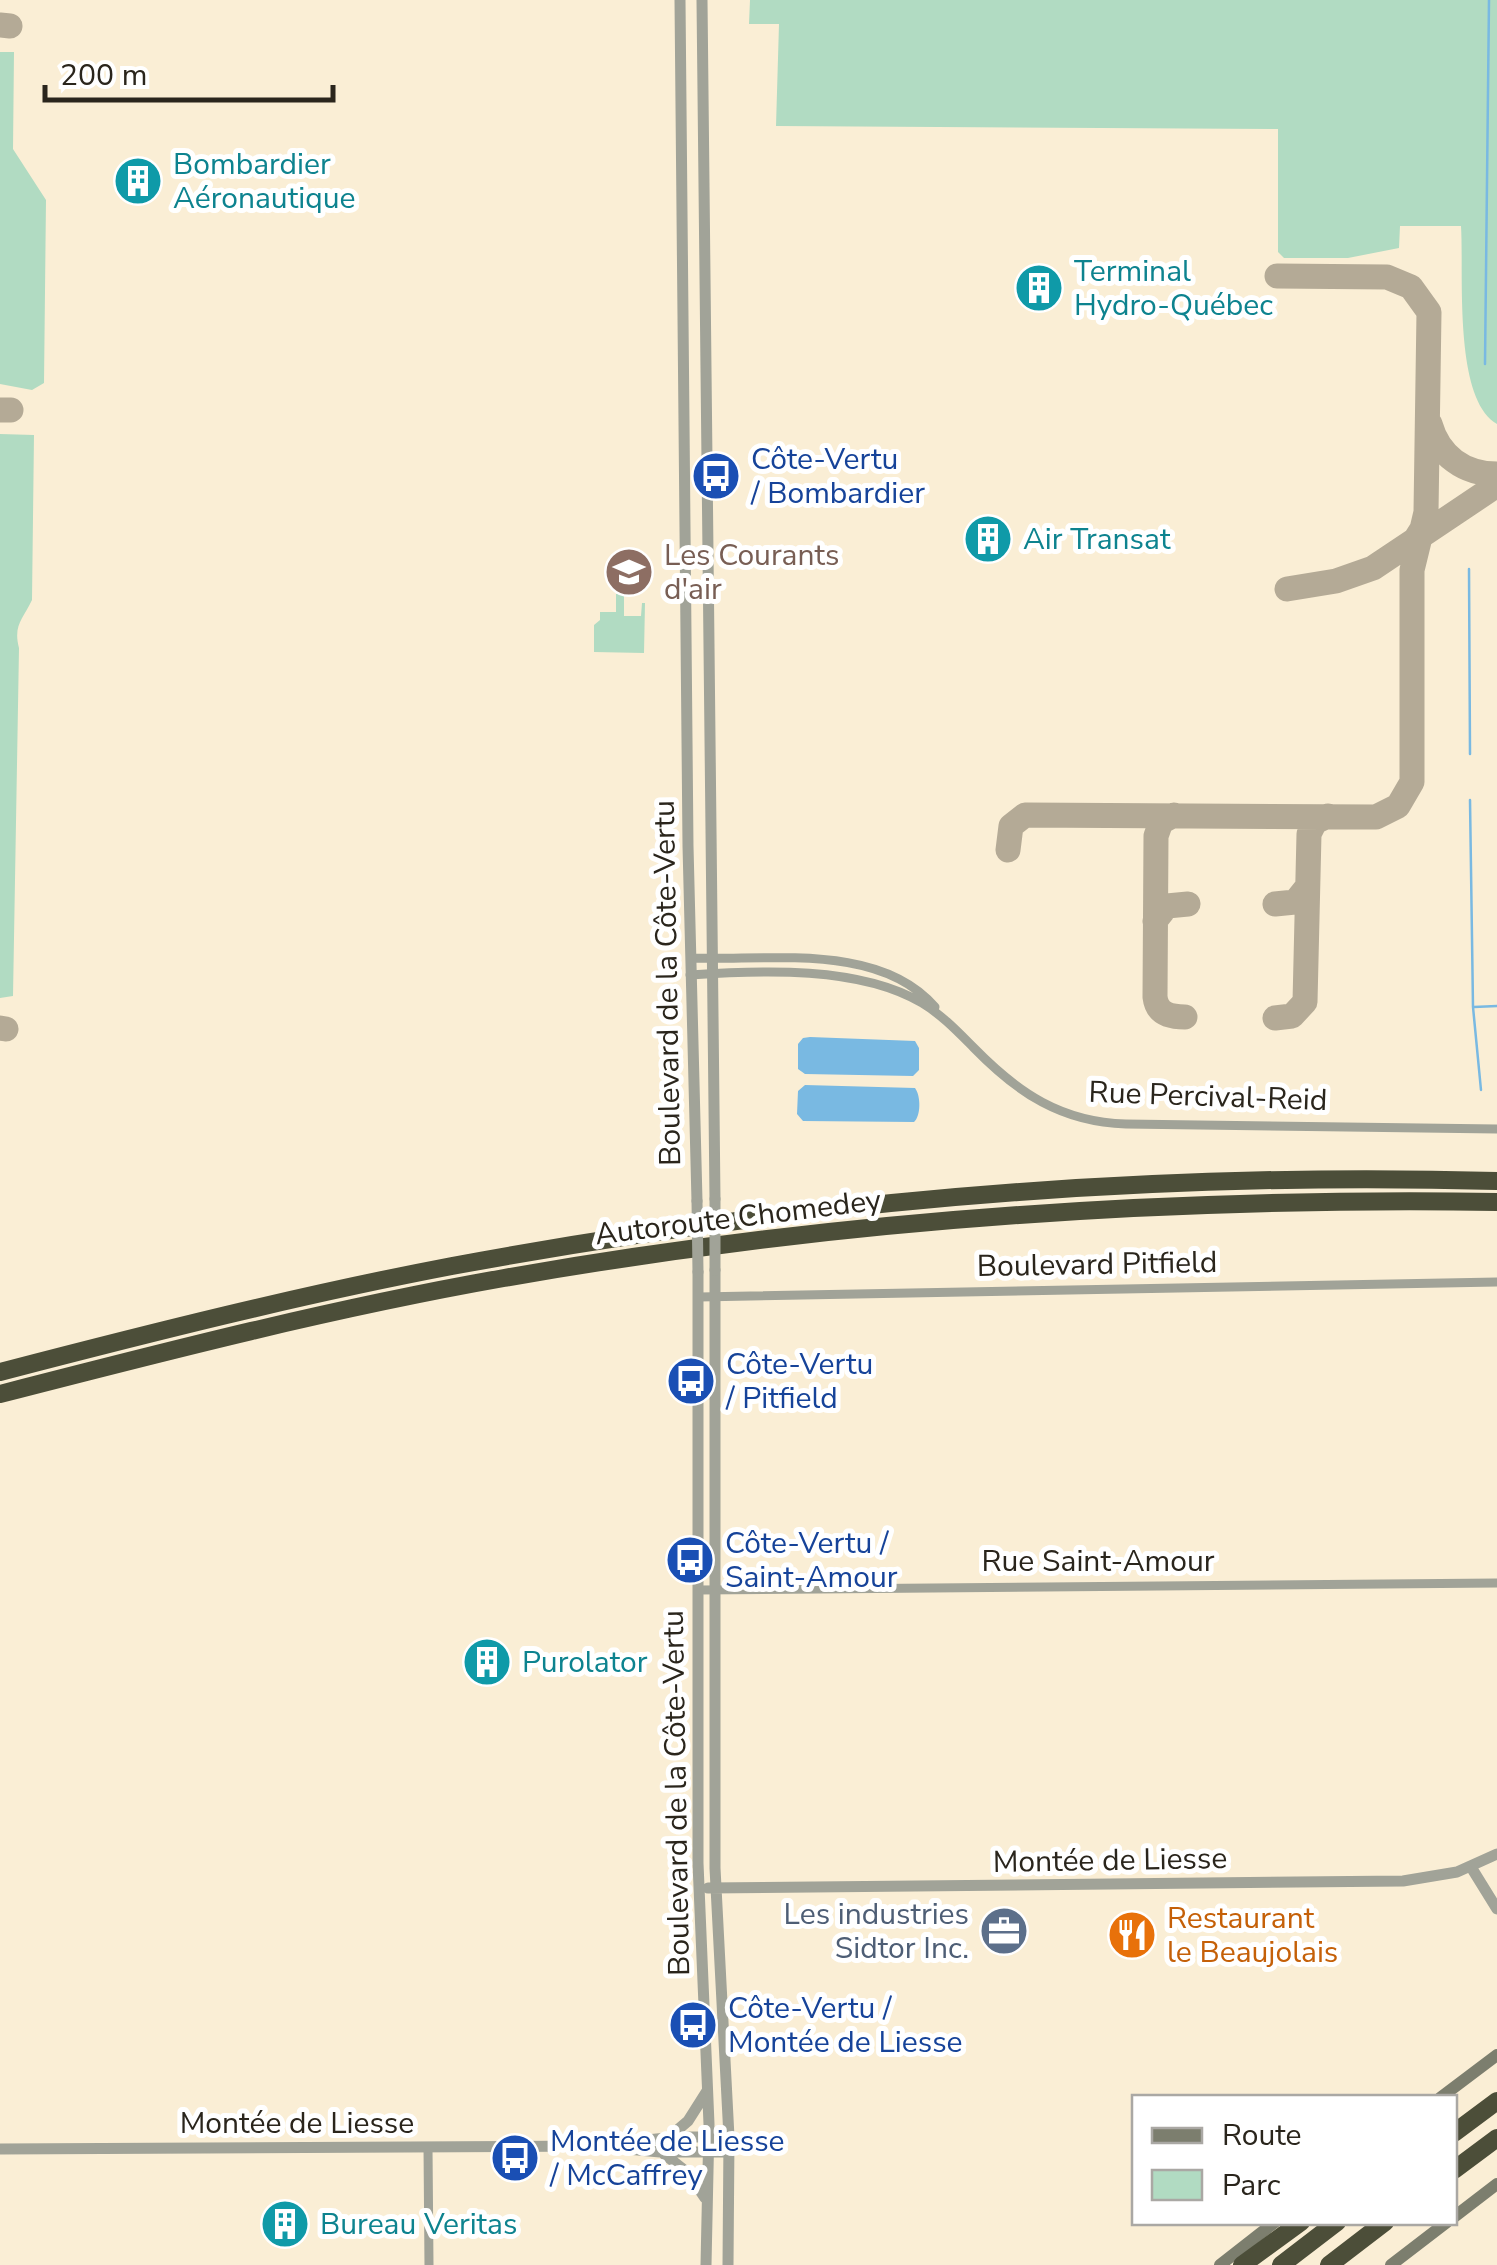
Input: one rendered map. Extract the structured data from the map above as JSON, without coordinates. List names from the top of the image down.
{
  "streets": {
    "highway": ["Autoroute Chomedey"],
    "street": [
      "Boulevard de la Côte-Vertu",
      "Rue Percival-Reid",
      "Boulevard Pitfield",
      "Rue Saint-Amour",
      "Montée de Liesse"
    ]
  },
  "crossings": [
    ["Boulevard de la Côte-Vertu", "Rue Percival-Reid"],
    ["Boulevard de la Côte-Vertu", "Boulevard Pitfield"],
    ["Boulevard de la Côte-Vertu", "Rue Saint-Amour"],
    ["Boulevard de la Côte-Vertu", "Montée de Liesse"]
  ],
  "places": {
    "building": [
      "Bombardier Aéronautique",
      "Terminal Hydro-Québec",
      "Air Transat",
      "Purolator",
      "Bureau Veritas"
    ],
    "bus stop": [
      "Côte-Vertu / Bombardier",
      "Côte-Vertu / Pitfield",
      "Côte-Vertu / Saint-Amour",
      "Côte-Vertu / Montée de Liesse",
      "Montée de Liesse / McCaffrey"
    ],
    "school or university": ["Les Courants d'air"],
    "office": ["Les industries Sidtor Inc."],
    "restaurant": ["Restaurant le Beaujolais"]
  },
  "legend": ["Route", "Parc"],
  "scale_bar": "200 m"
}
